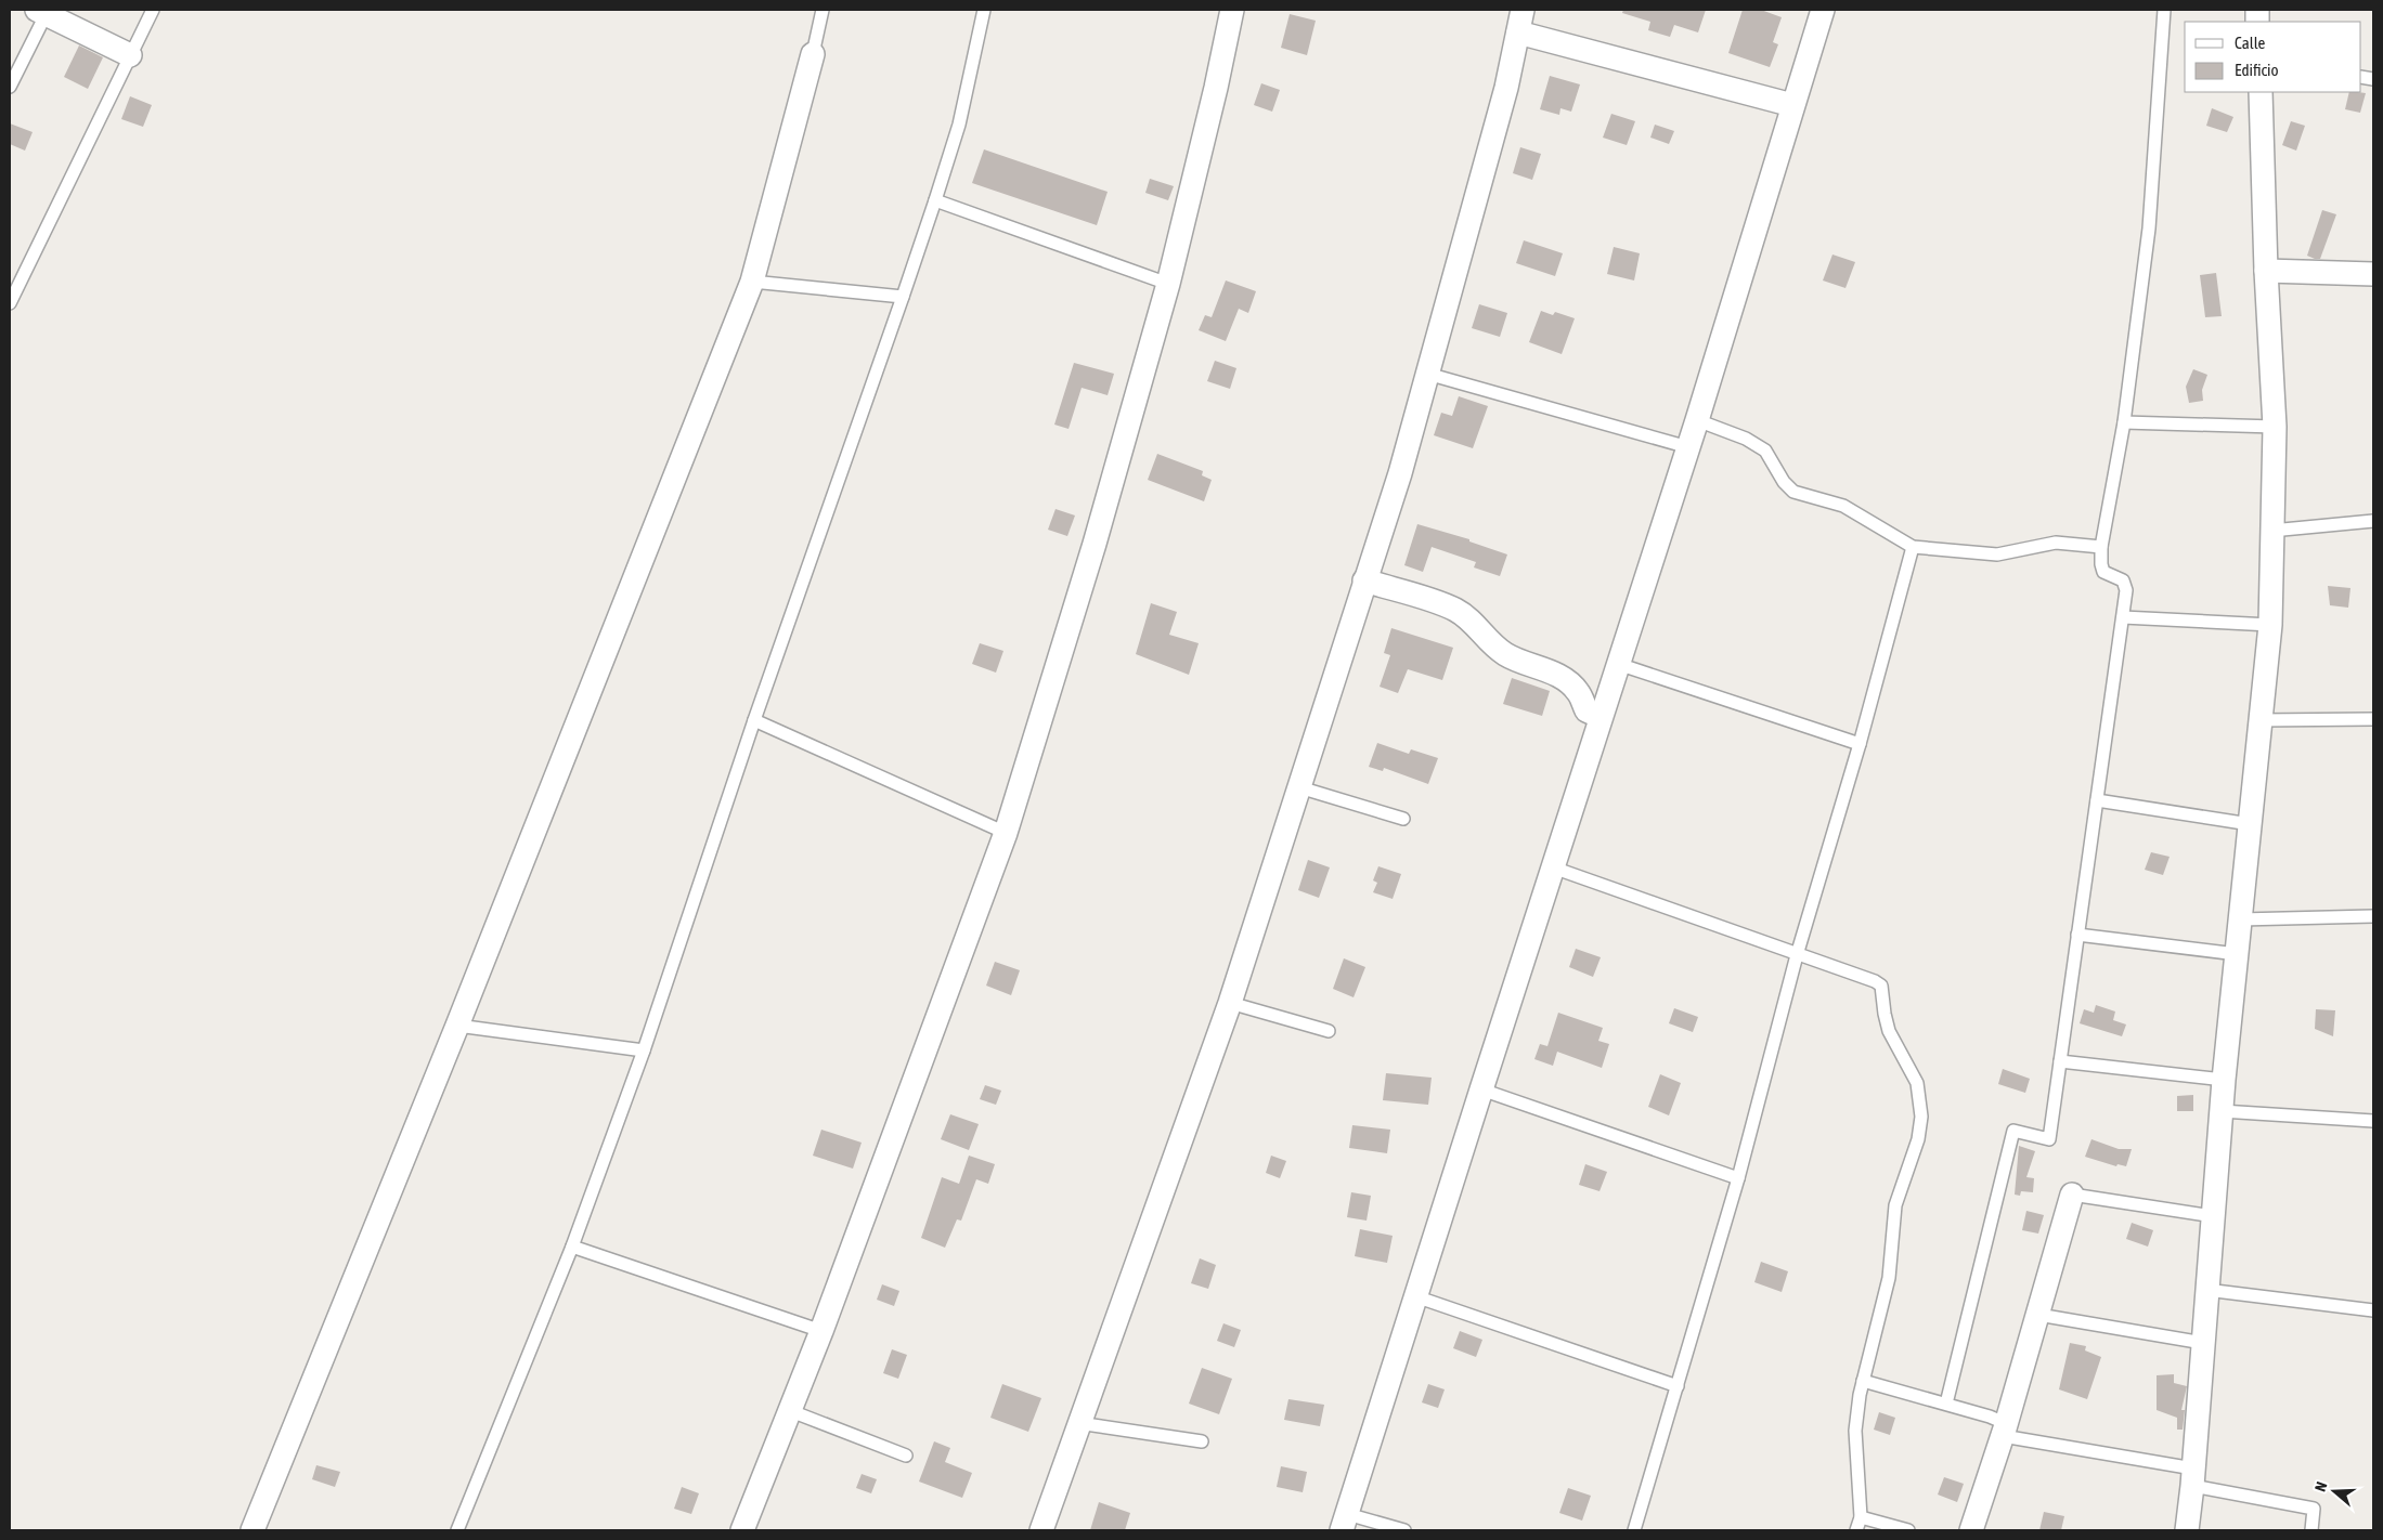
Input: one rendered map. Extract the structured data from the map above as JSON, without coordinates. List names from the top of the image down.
{
  "legend": ["Calle", "Edificio"],
  "north": "left"
}
